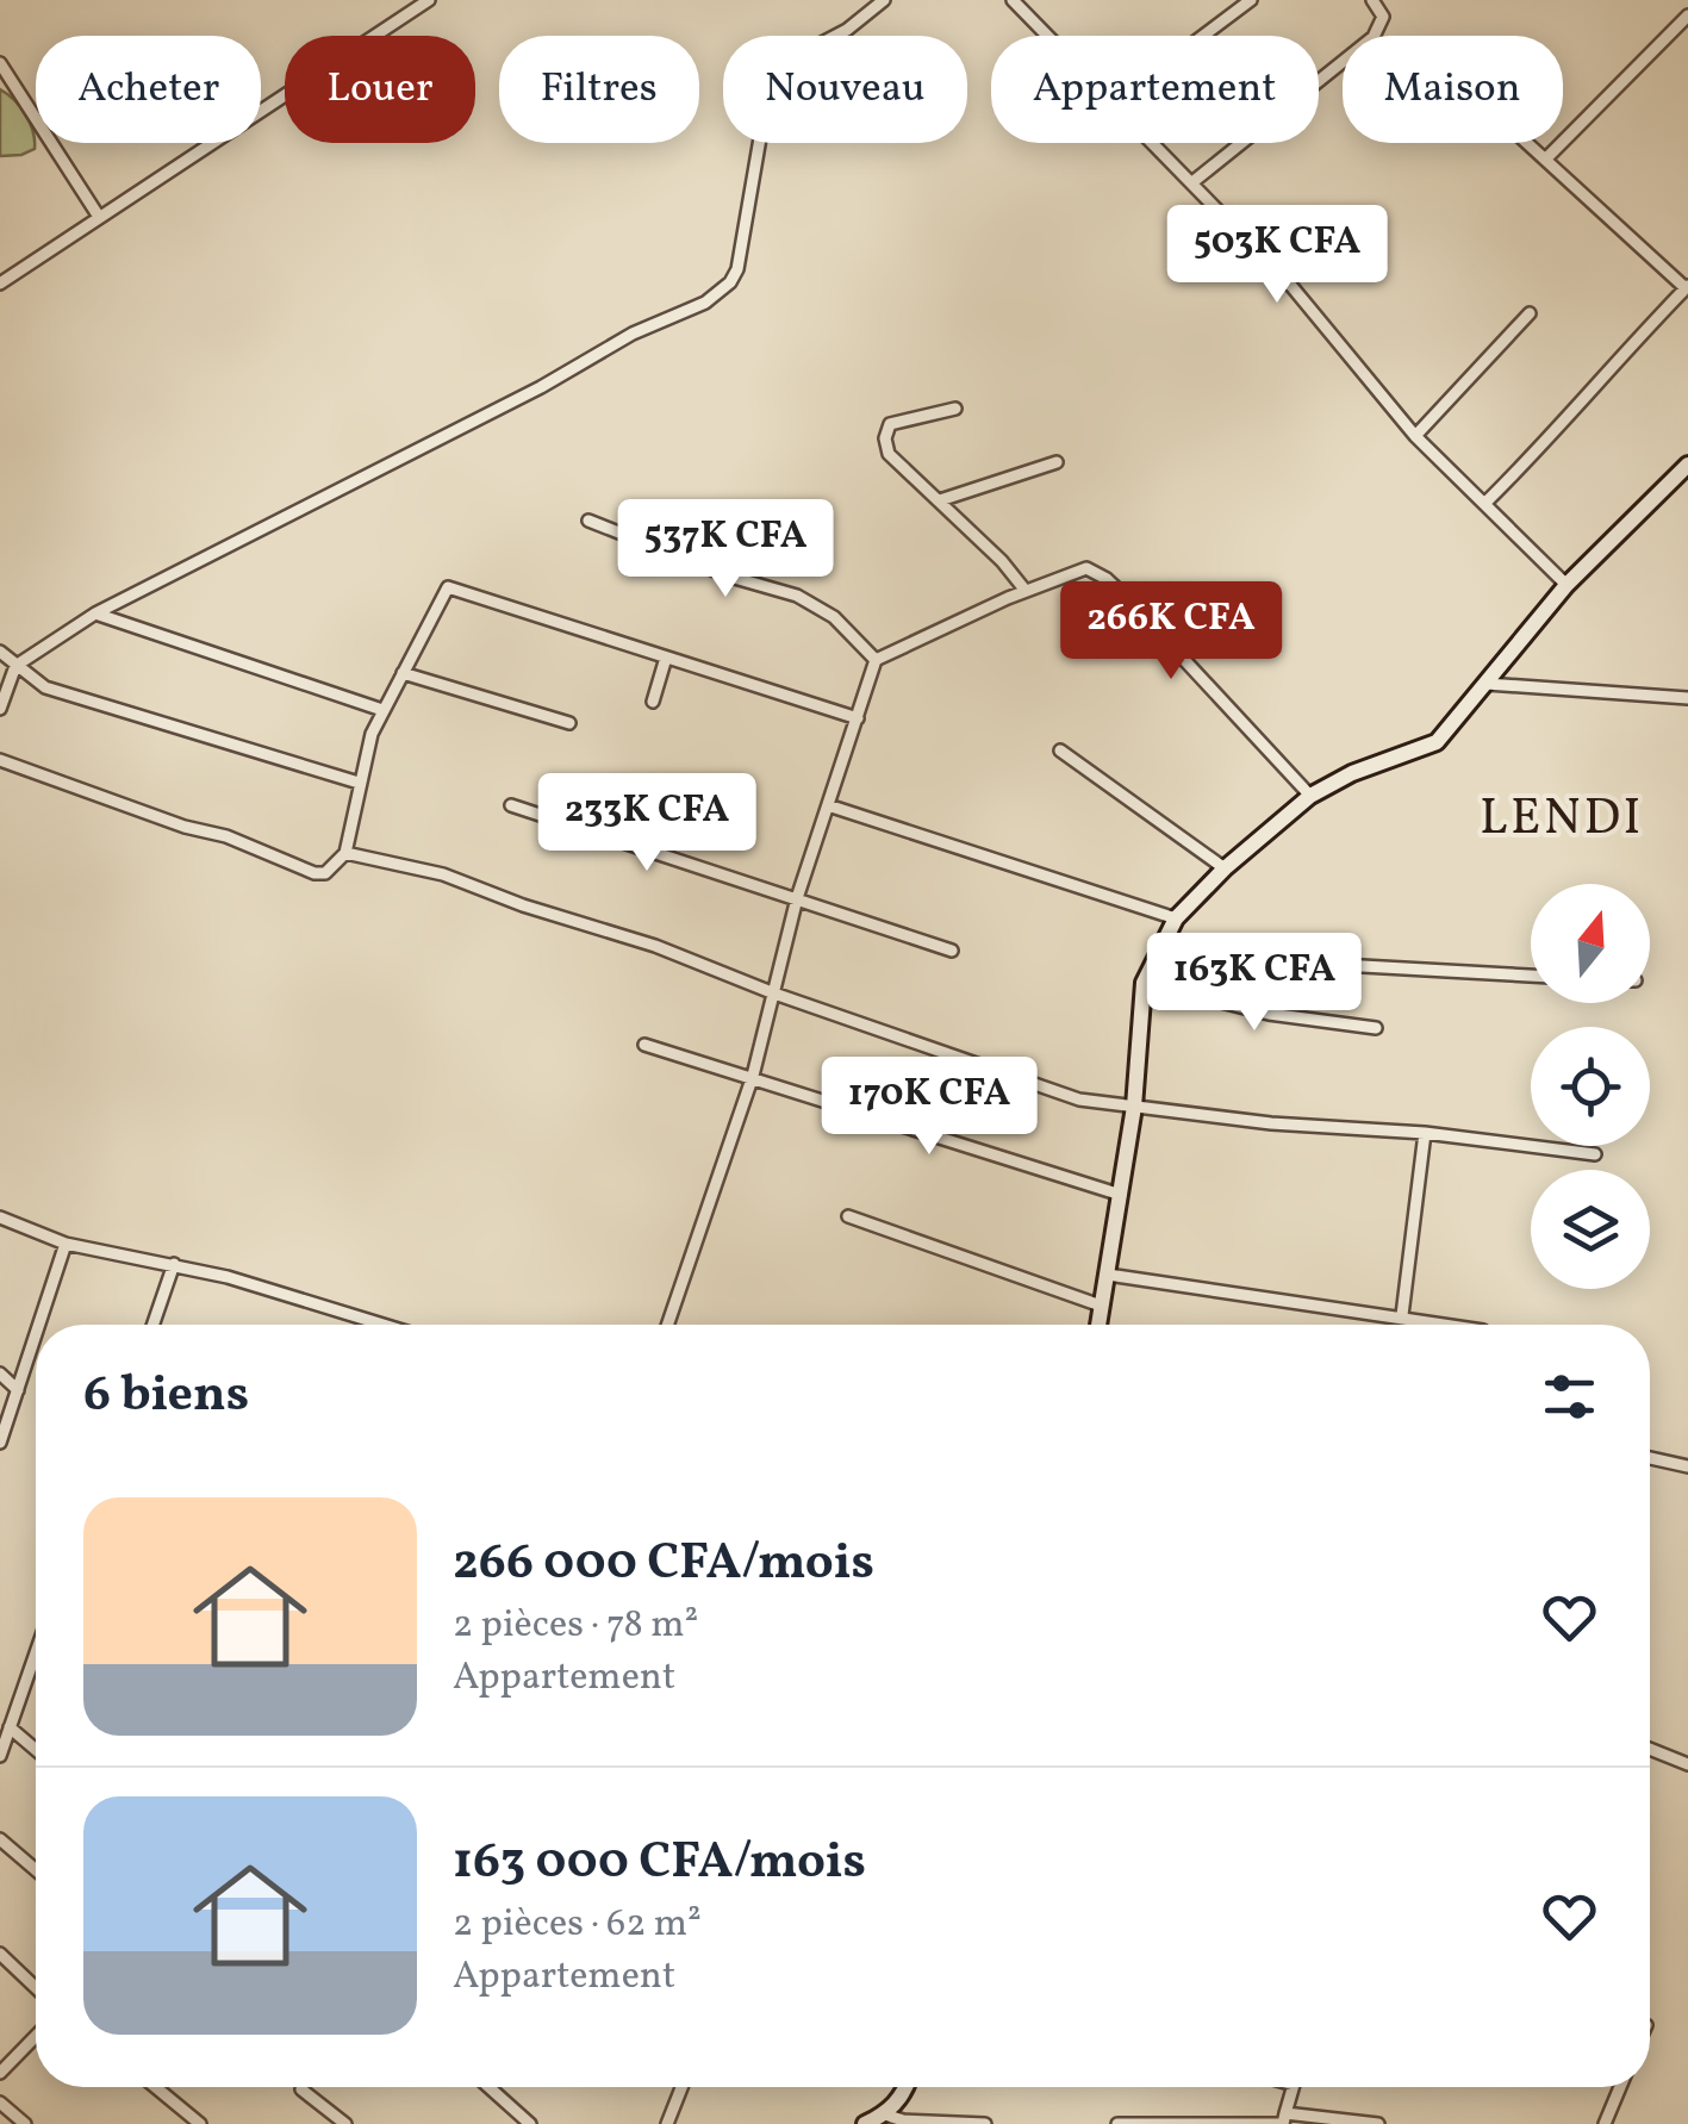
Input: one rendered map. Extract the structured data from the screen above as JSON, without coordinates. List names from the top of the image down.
{
  "districts": ["LENDI"],
  "north": "top",
  "page": {
    "chip": [
      "Acheter",
      "Louer",
      "Filtres",
      "Nouveau",
      "Appartement",
      "Maison"
    ],
    "price": [
      "503K CFA",
      "537K CFA",
      "266K CFA",
      "233K CFA",
      "163K CFA",
      "170K CFA"
    ],
    "heading": "6 biens",
    "list": [
      {
        "name": "266 000 CFA/mois",
        "note": "2 pièces · 78 m² · Appartement"
      },
      {
        "name": "163 000 CFA/mois",
        "note": "2 pièces · 62 m² · Appartement"
      }
    ]
  }
}
